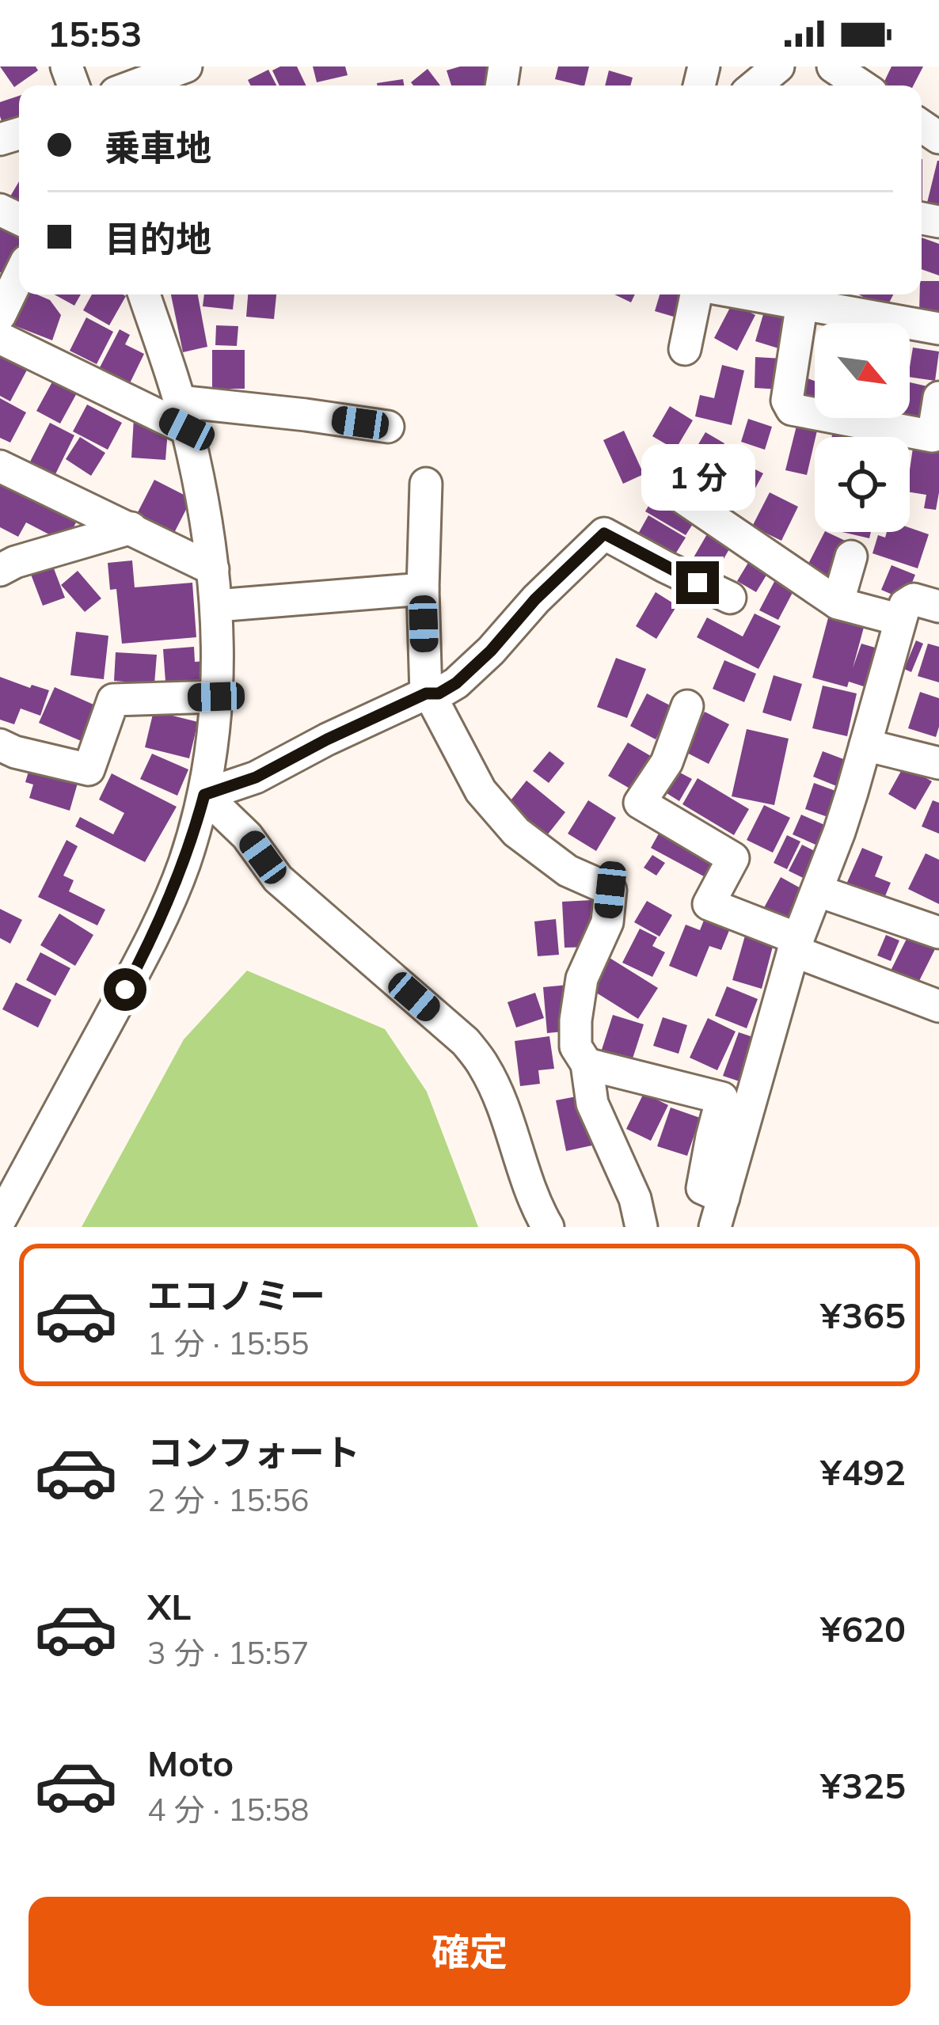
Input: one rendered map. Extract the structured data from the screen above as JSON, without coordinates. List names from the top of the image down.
{
  "north": "bottom right",
  "page": {
    "status": "15:53",
    "banner": ["乗車地", "目的地"],
    "bubble": "1 分",
    "list": [
      {
        "name": "エコノミー",
        "note": "1 分 · 15:55",
        "value": "¥365"
      },
      {
        "name": "コンフォート",
        "note": "2 分 · 15:56",
        "value": "¥492"
      },
      {
        "name": "XL",
        "note": "3 分 · 15:57",
        "value": "¥620"
      },
      {
        "name": "Moto",
        "note": "4 分 · 15:58",
        "value": "¥325"
      }
    ],
    "buttons": "確定"
  }
}
